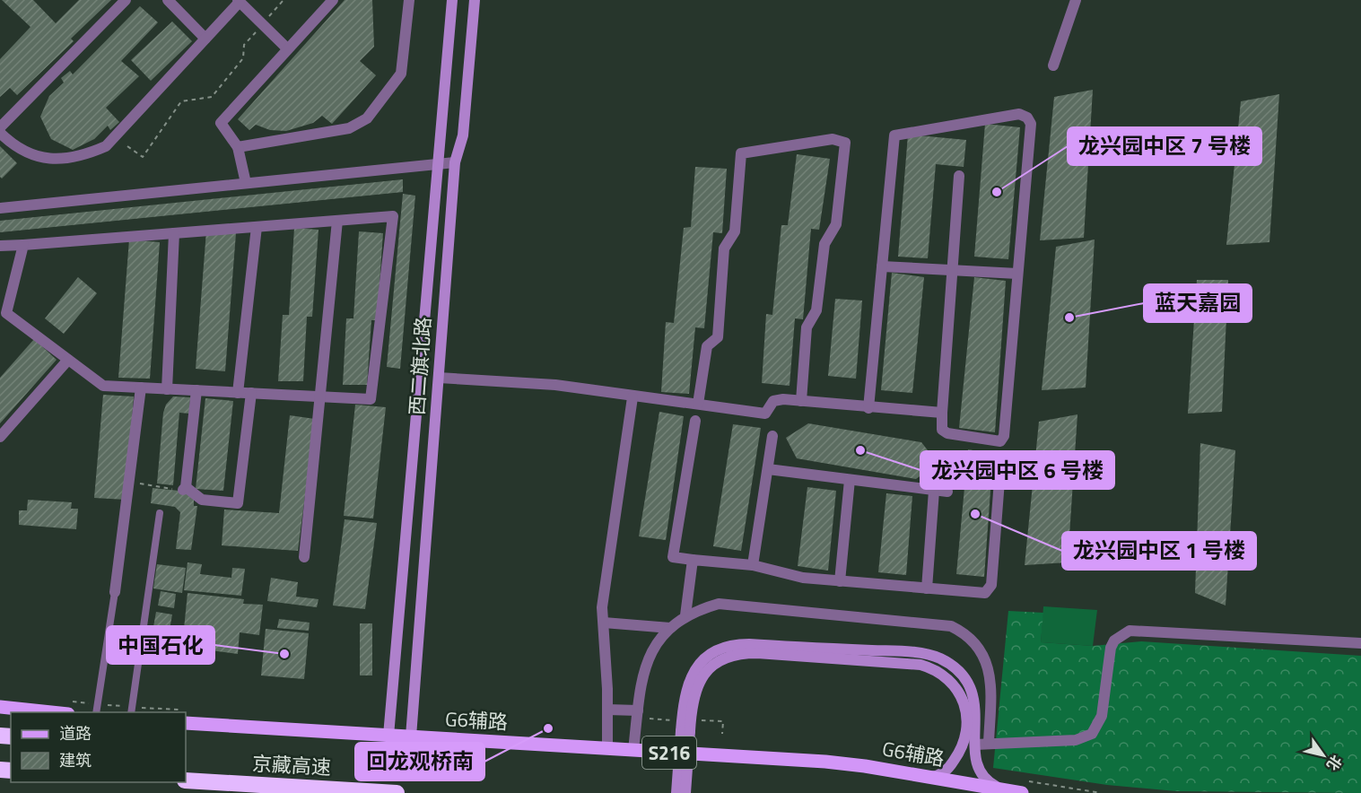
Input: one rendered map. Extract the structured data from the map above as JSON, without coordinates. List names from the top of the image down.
{
  "streets": {
    "highway": ["京藏高速"],
    "main road": ["西二旗北路", "G6辅路", "S216"]
  },
  "crossings": [
    ["西二旗北路", "G6辅路"]
  ],
  "places": [
    "龙兴园中区 7 号楼",
    "蓝天嘉园",
    "龙兴园中区 6 号楼",
    "龙兴园中区 1 号楼",
    "中国石化",
    "回龙观桥南"
  ],
  "legend": ["道路", "建筑"],
  "north": "bottom right"
}
